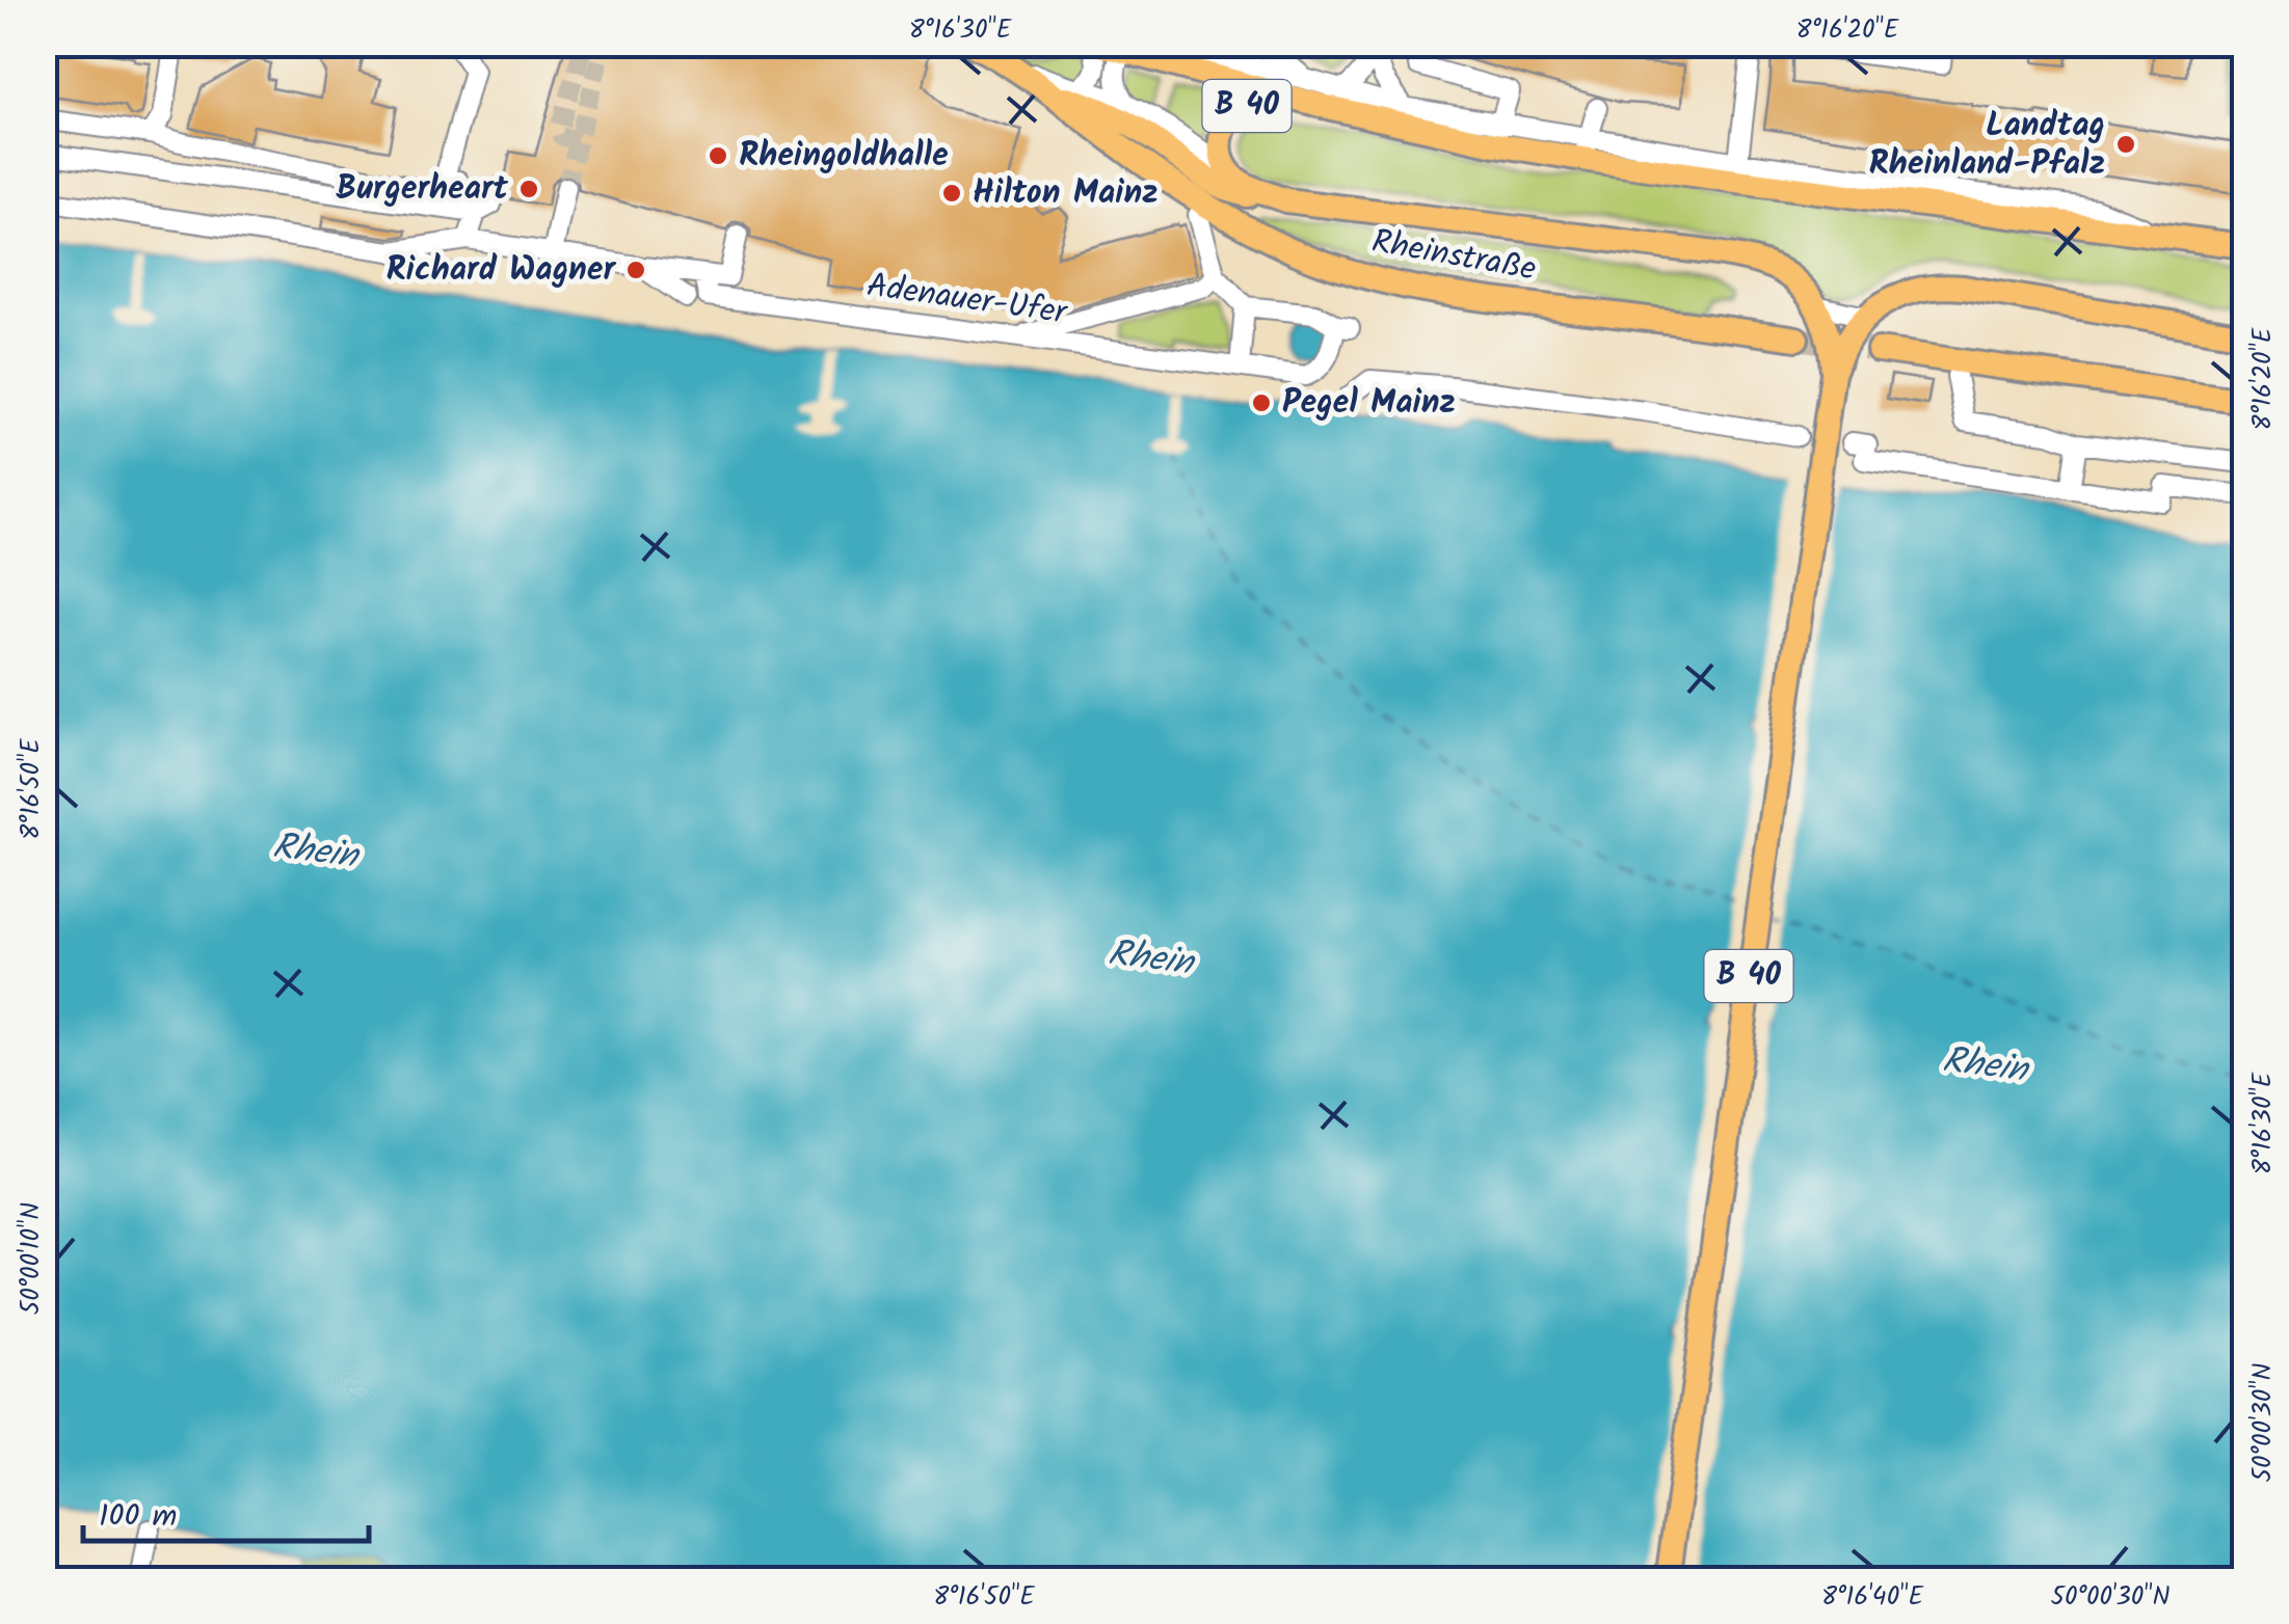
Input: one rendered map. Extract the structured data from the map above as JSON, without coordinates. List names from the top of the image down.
{
  "streets": {
    "main road": ["B 40", "Rheinstraße"],
    "street": ["Adenauer-Ufer"]
  },
  "crossings": [
    ["B 40", "Rheinstraße"]
  ],
  "water": ["Rhein"],
  "places": [
    "Landtag Rheinland-Pfalz",
    "Rheingoldhalle",
    "Burgerheart",
    "Hilton Mainz",
    "Richard Wagner",
    "Pegel Mainz"
  ],
  "scale_bar": "100 m",
  "coordinates": [
    "8°16'30\"E",
    "8°16'20\"E",
    "8°16'50\"E",
    "50°00'10\"N",
    "50°00'30\"N",
    "8°16'40\"E"
  ]
}
